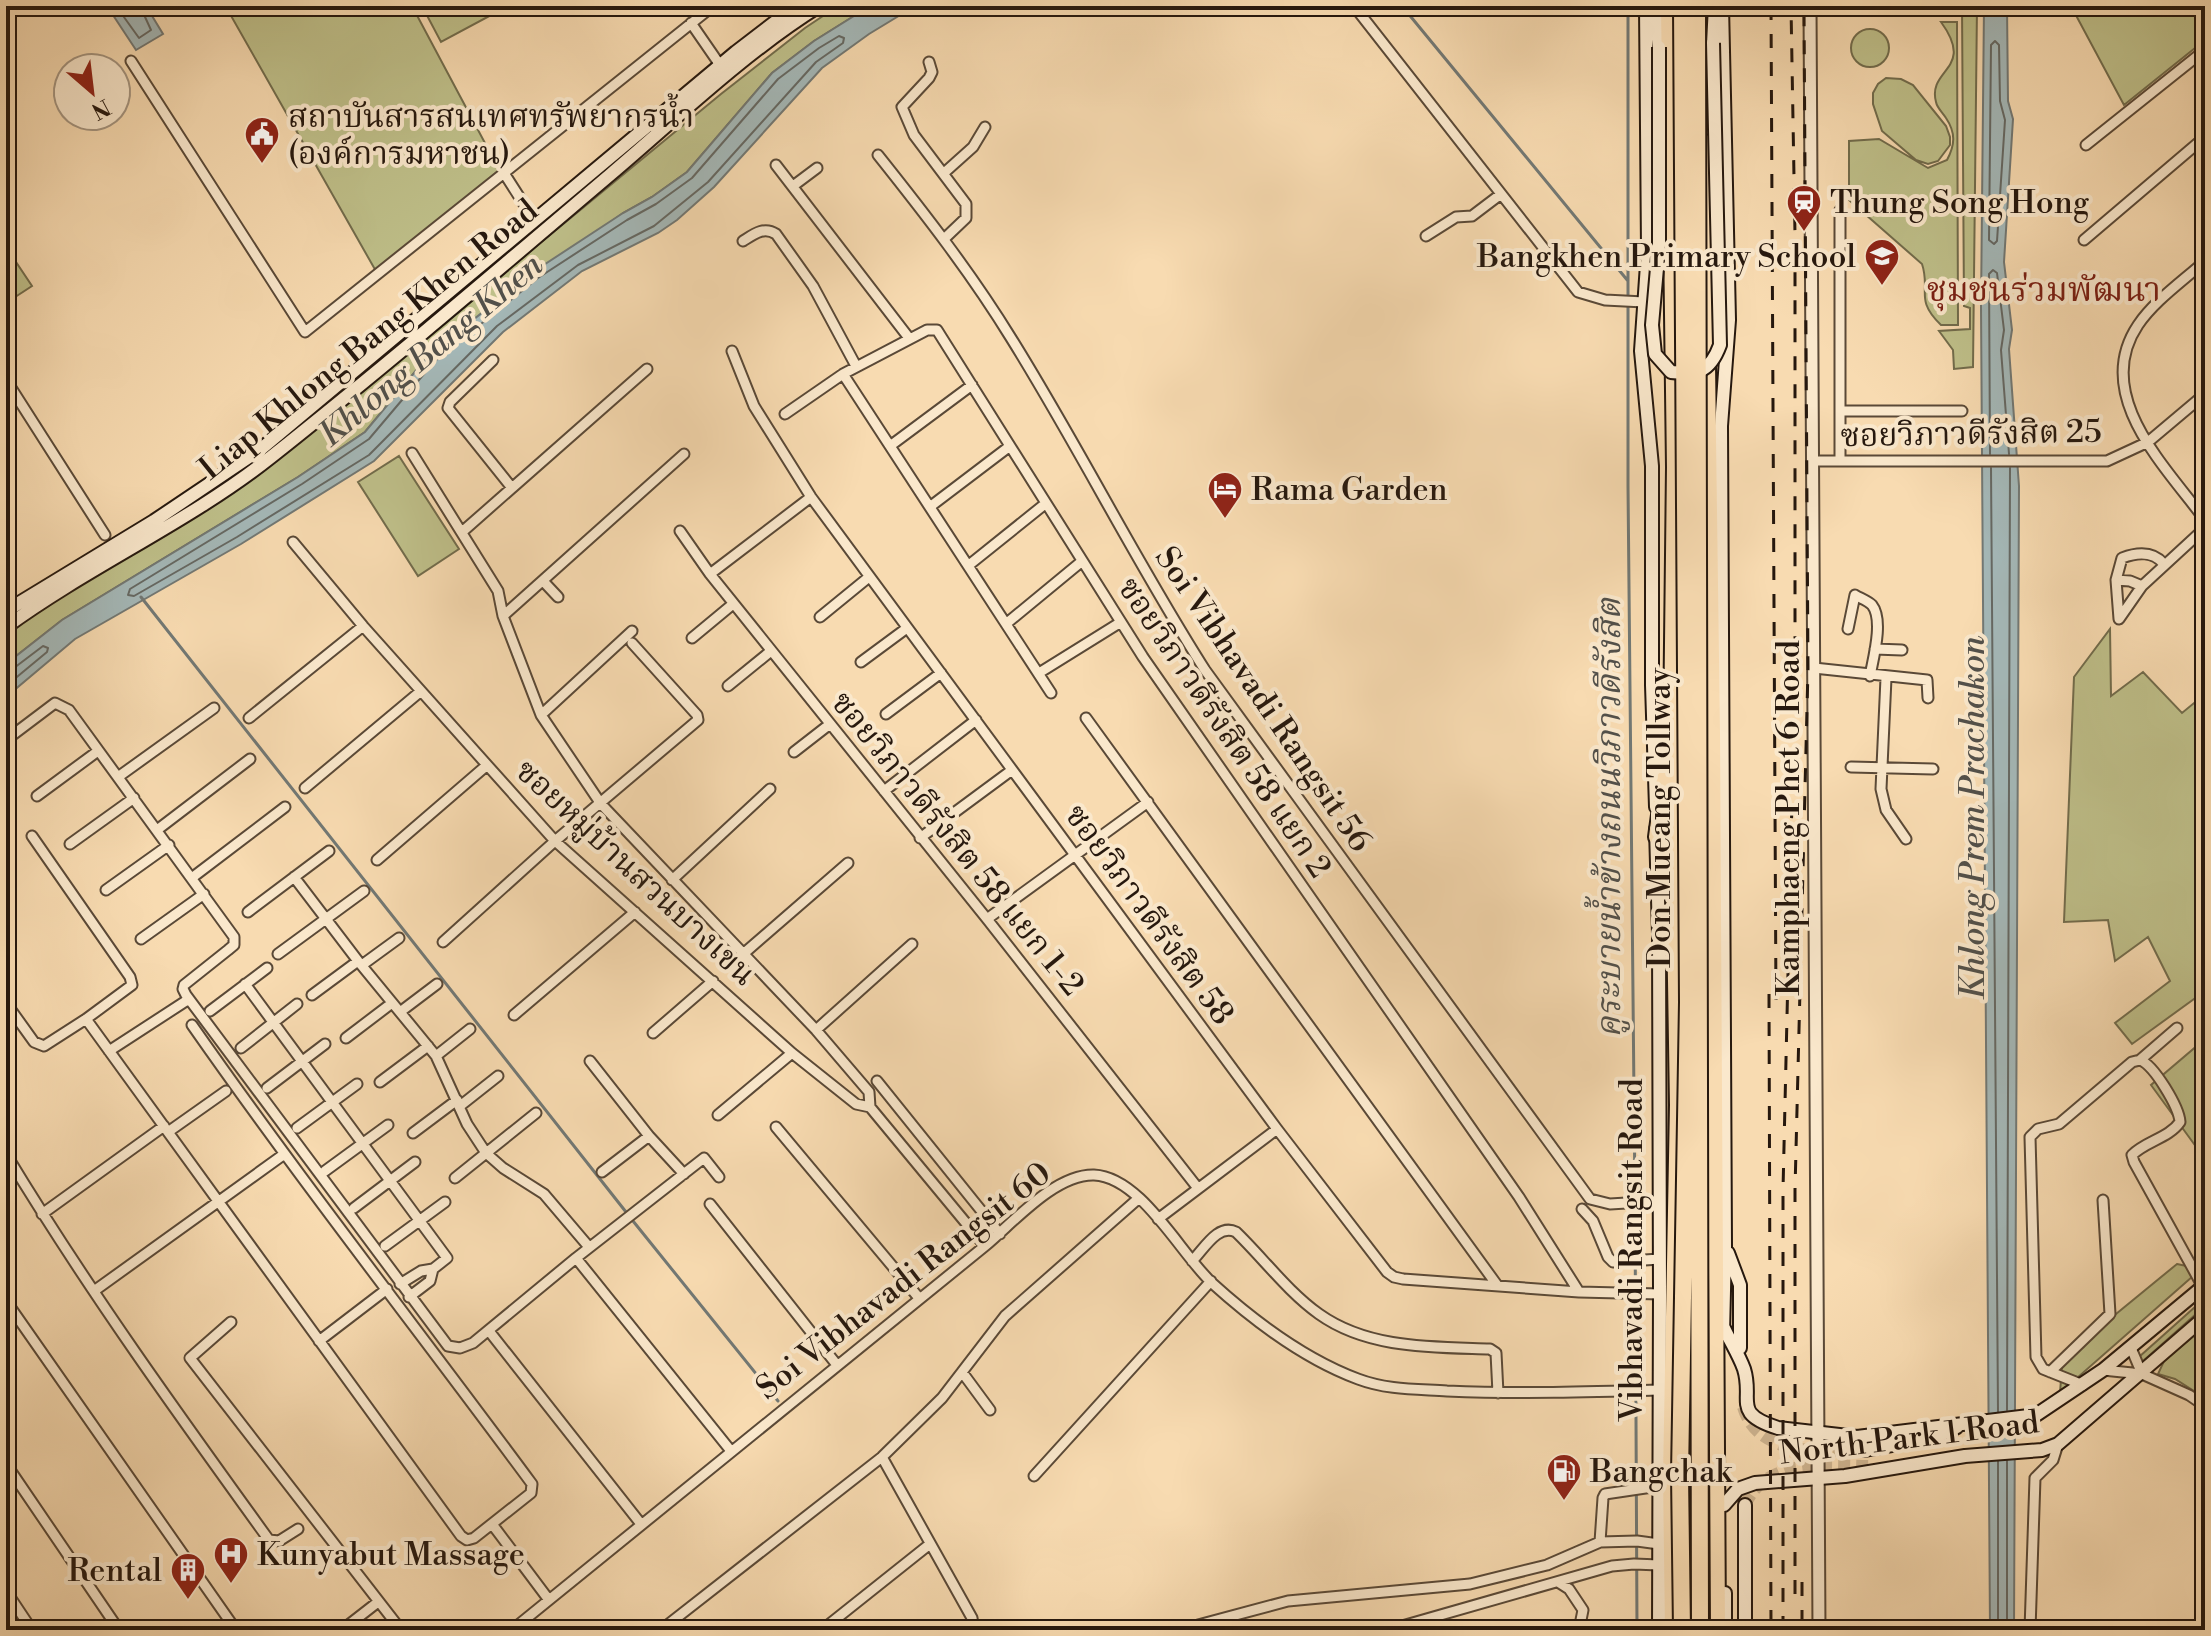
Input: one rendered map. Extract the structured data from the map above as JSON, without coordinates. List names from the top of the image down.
{
  "streets": {
    "highway": ["Don Mueang Tollway", "Vibhavadi Rangsit Road"],
    "main road": ["Liap Khlong Bang Khen Road", "North Park 1 Road"],
    "street": [
      "ซอยวิภาวดีรังสิต 25",
      "Soi Vibhavadi Rangsit 56",
      "ซอยวิภาวดีรังสิต 58 แยก 2",
      "Kamphaeng Phet 6 Road",
      "ซอยวิภาวดีรังสิต 58 แยก 1-2",
      "ซอยหมู่บ้านสวนบางเขน",
      "ซอยวิภาวดีรังสิต 58",
      "Soi Vibhavadi Rangsit 60"
    ]
  },
  "crossings": [
    ["ซอยวิภาวดีรังสิต 25", "Kamphaeng Phet 6 Road"],
    ["Soi Vibhavadi Rangsit 56", "Vibhavadi Rangsit Road"],
    ["ซอยวิภาวดีรังสิต 58 แยก 2", "ซอยวิภาวดีรังสิต 58"],
    ["Kamphaeng Phet 6 Road", "North Park 1 Road"],
    ["ซอยหมู่บ้านสวนบางเขน", "Soi Vibhavadi Rangsit 60"],
    ["ซอยวิภาวดีรังสิต 58", "Vibhavadi Rangsit Road"],
    ["Vibhavadi Rangsit Road", "Soi Vibhavadi Rangsit 60"]
  ],
  "districts": ["ชุมชนร่วมพัฒนา"],
  "water": ["Khlong Bang Khen", "คูระบายน้ำข้างถนนวิภาวดีรังสิต", "Khlong Prem Prachakon"],
  "places": {
    "public building": ["สถาบันสารสนเทศทรัพยากรน้ำ (องค์การมหาชน)"],
    "station": ["Thung Song Hong"],
    "school or university": ["Bangkhen Primary School"],
    "hotel": ["Rama Garden"],
    "fuel station": ["Bangchak"],
    "hospital": ["Kunyabut Massage"],
    "building": ["Rental"]
  },
  "north": "bottom right"
}
